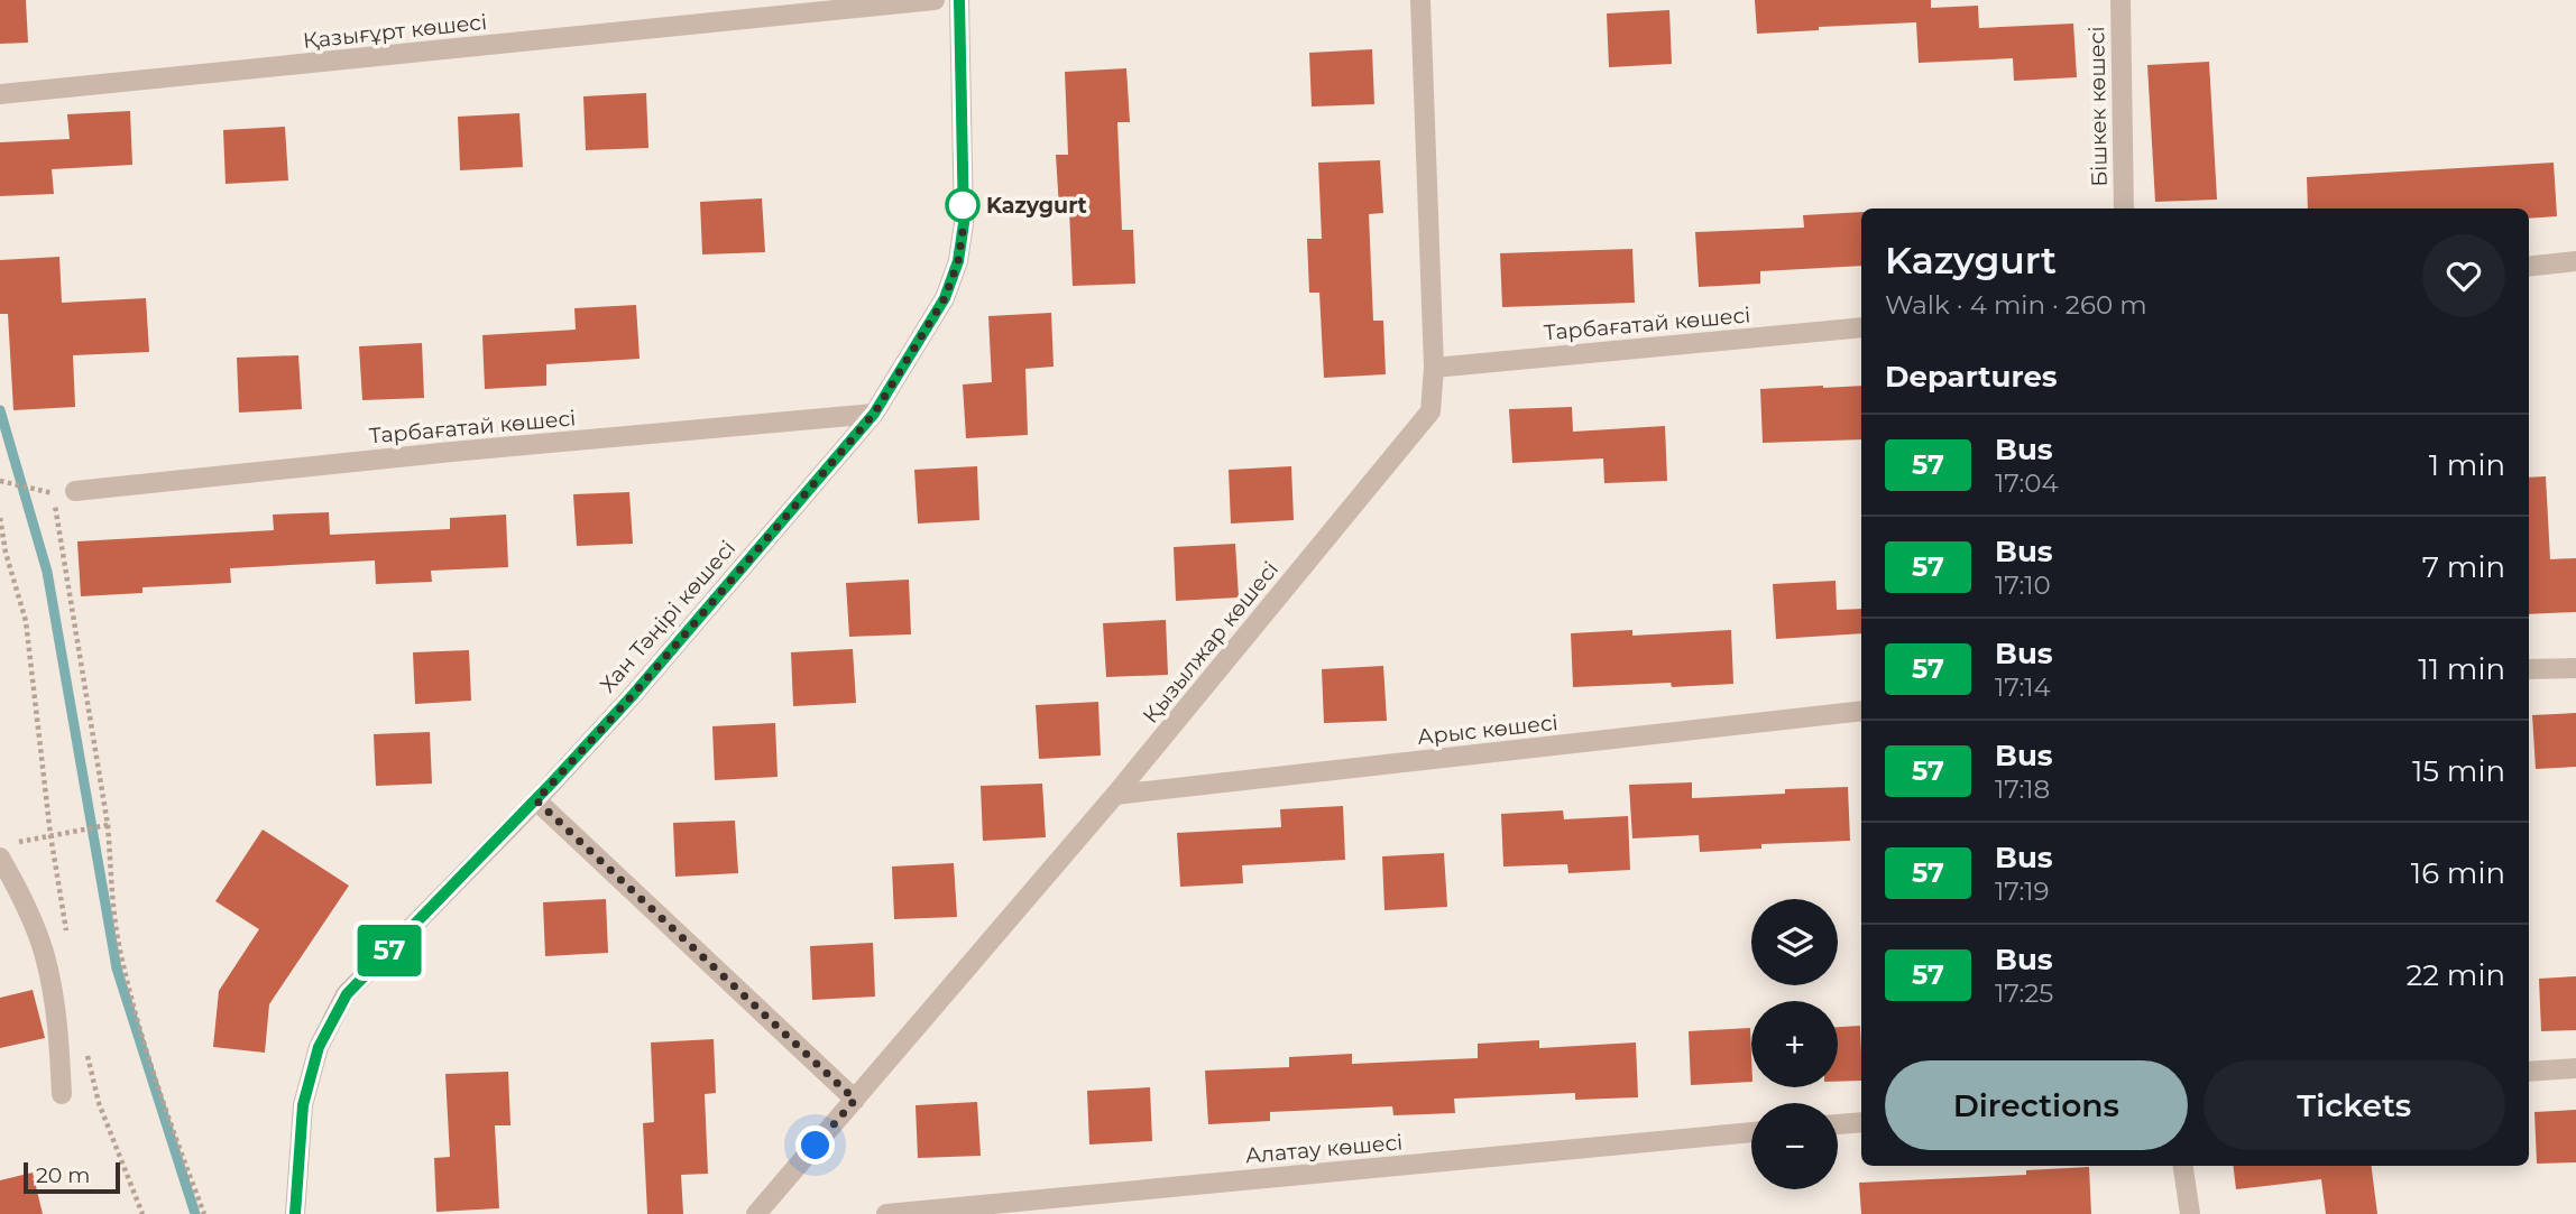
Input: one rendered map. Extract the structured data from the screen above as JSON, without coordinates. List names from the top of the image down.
{
  "streets": {
    "street": [
      "Қазығұрт көшесі",
      "Бішкек көшесі",
      "Тарбағатай көшесі",
      "Хан Тәңірі көшесі",
      "Қызылжар көшесі",
      "Арыс көшесі",
      "Алатау көшесі"
    ]
  },
  "crossings": [
    ["Тарбағатай көшесі", "Хан Тәңірі көшесі"],
    ["Тарбағатай көшесі", "Қызылжар көшесі"],
    ["Қызылжар көшесі", "Арыс көшесі"]
  ],
  "places": ["Kazygurt"],
  "lines": ["bus line 57"],
  "scale_bar": "20 m",
  "page": {
    "on_map": "57",
    "heading": [
      ["Kazygurt", "Walk · 4 min · 260 m"],
      "Departures"
    ],
    "list": [
      {
        "mark": "57",
        "name": "Bus",
        "note": "17:04",
        "value": "1 min"
      },
      {
        "mark": "57",
        "name": "Bus",
        "note": "17:10",
        "value": "7 min"
      },
      {
        "mark": "57",
        "name": "Bus",
        "note": "17:14",
        "value": "11 min"
      },
      {
        "mark": "57",
        "name": "Bus",
        "note": "17:18",
        "value": "15 min"
      },
      {
        "mark": "57",
        "name": "Bus",
        "note": "17:19",
        "value": "16 min"
      },
      {
        "mark": "57",
        "name": "Bus",
        "note": "17:25",
        "value": "22 min"
      }
    ],
    "map_buttons": ["+", "−"],
    "buttons": ["Directions", "Tickets"],
    "scale": "20 m"
  }
}
